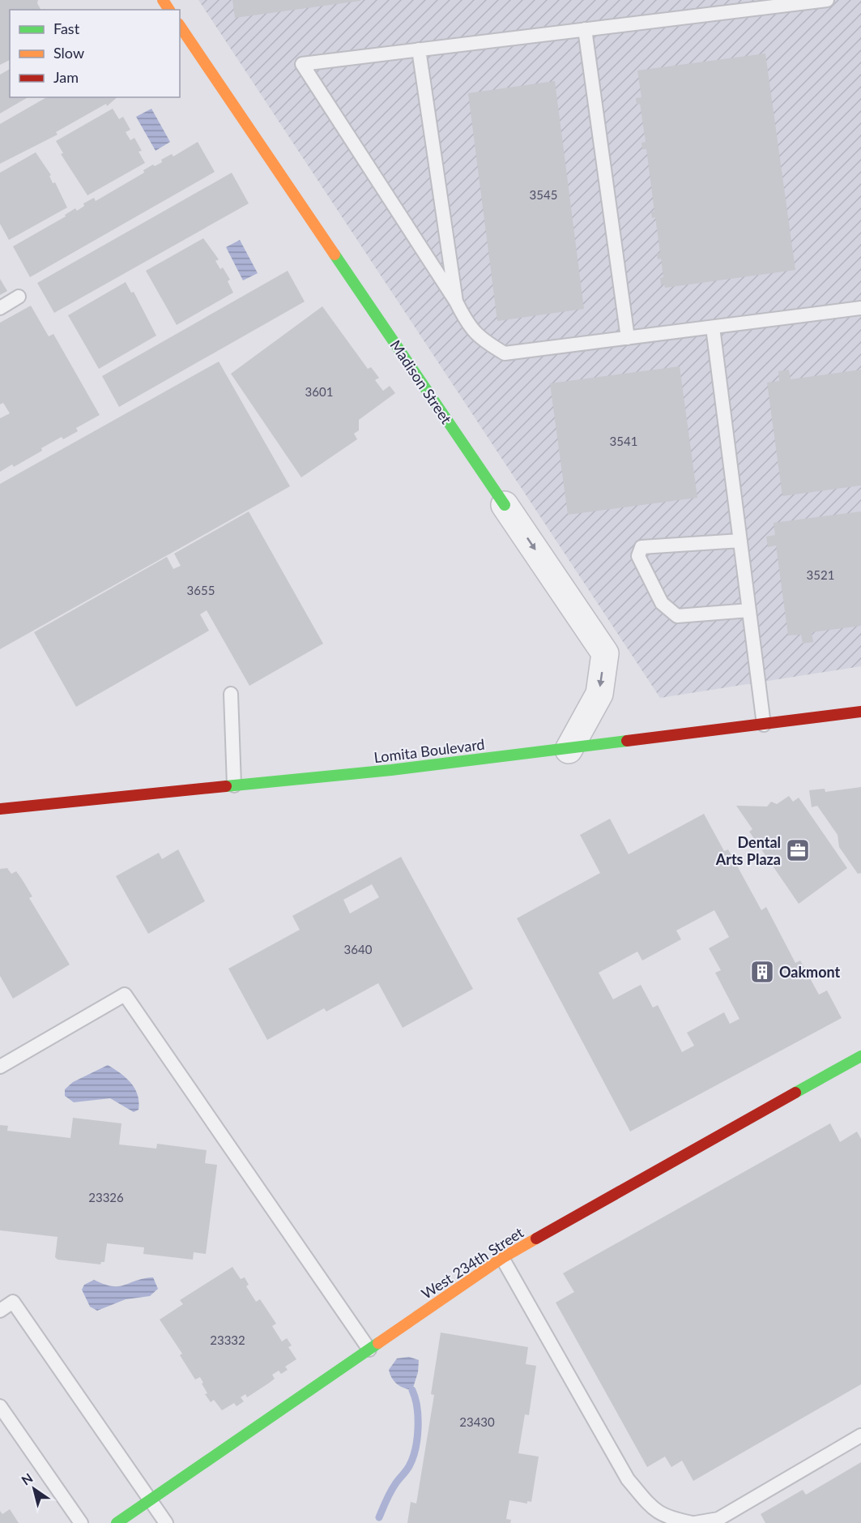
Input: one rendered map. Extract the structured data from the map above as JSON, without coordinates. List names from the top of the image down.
{
  "streets": {
    "street": ["Madison Street", "Lomita Boulevard", "West 234th Street"]
  },
  "crossings": [
    ["Madison Street", "Lomita Boulevard"]
  ],
  "places": {
    "office": ["Dental Arts Plaza"],
    "building": ["Oakmont"]
  },
  "house_numbers": [
    "3545",
    "3601",
    "3541",
    "3521",
    "3655",
    "3640",
    "23326",
    "23332",
    "23430"
  ],
  "legend": ["Fast", "Slow", "Jam"],
  "north": "top left"
}
